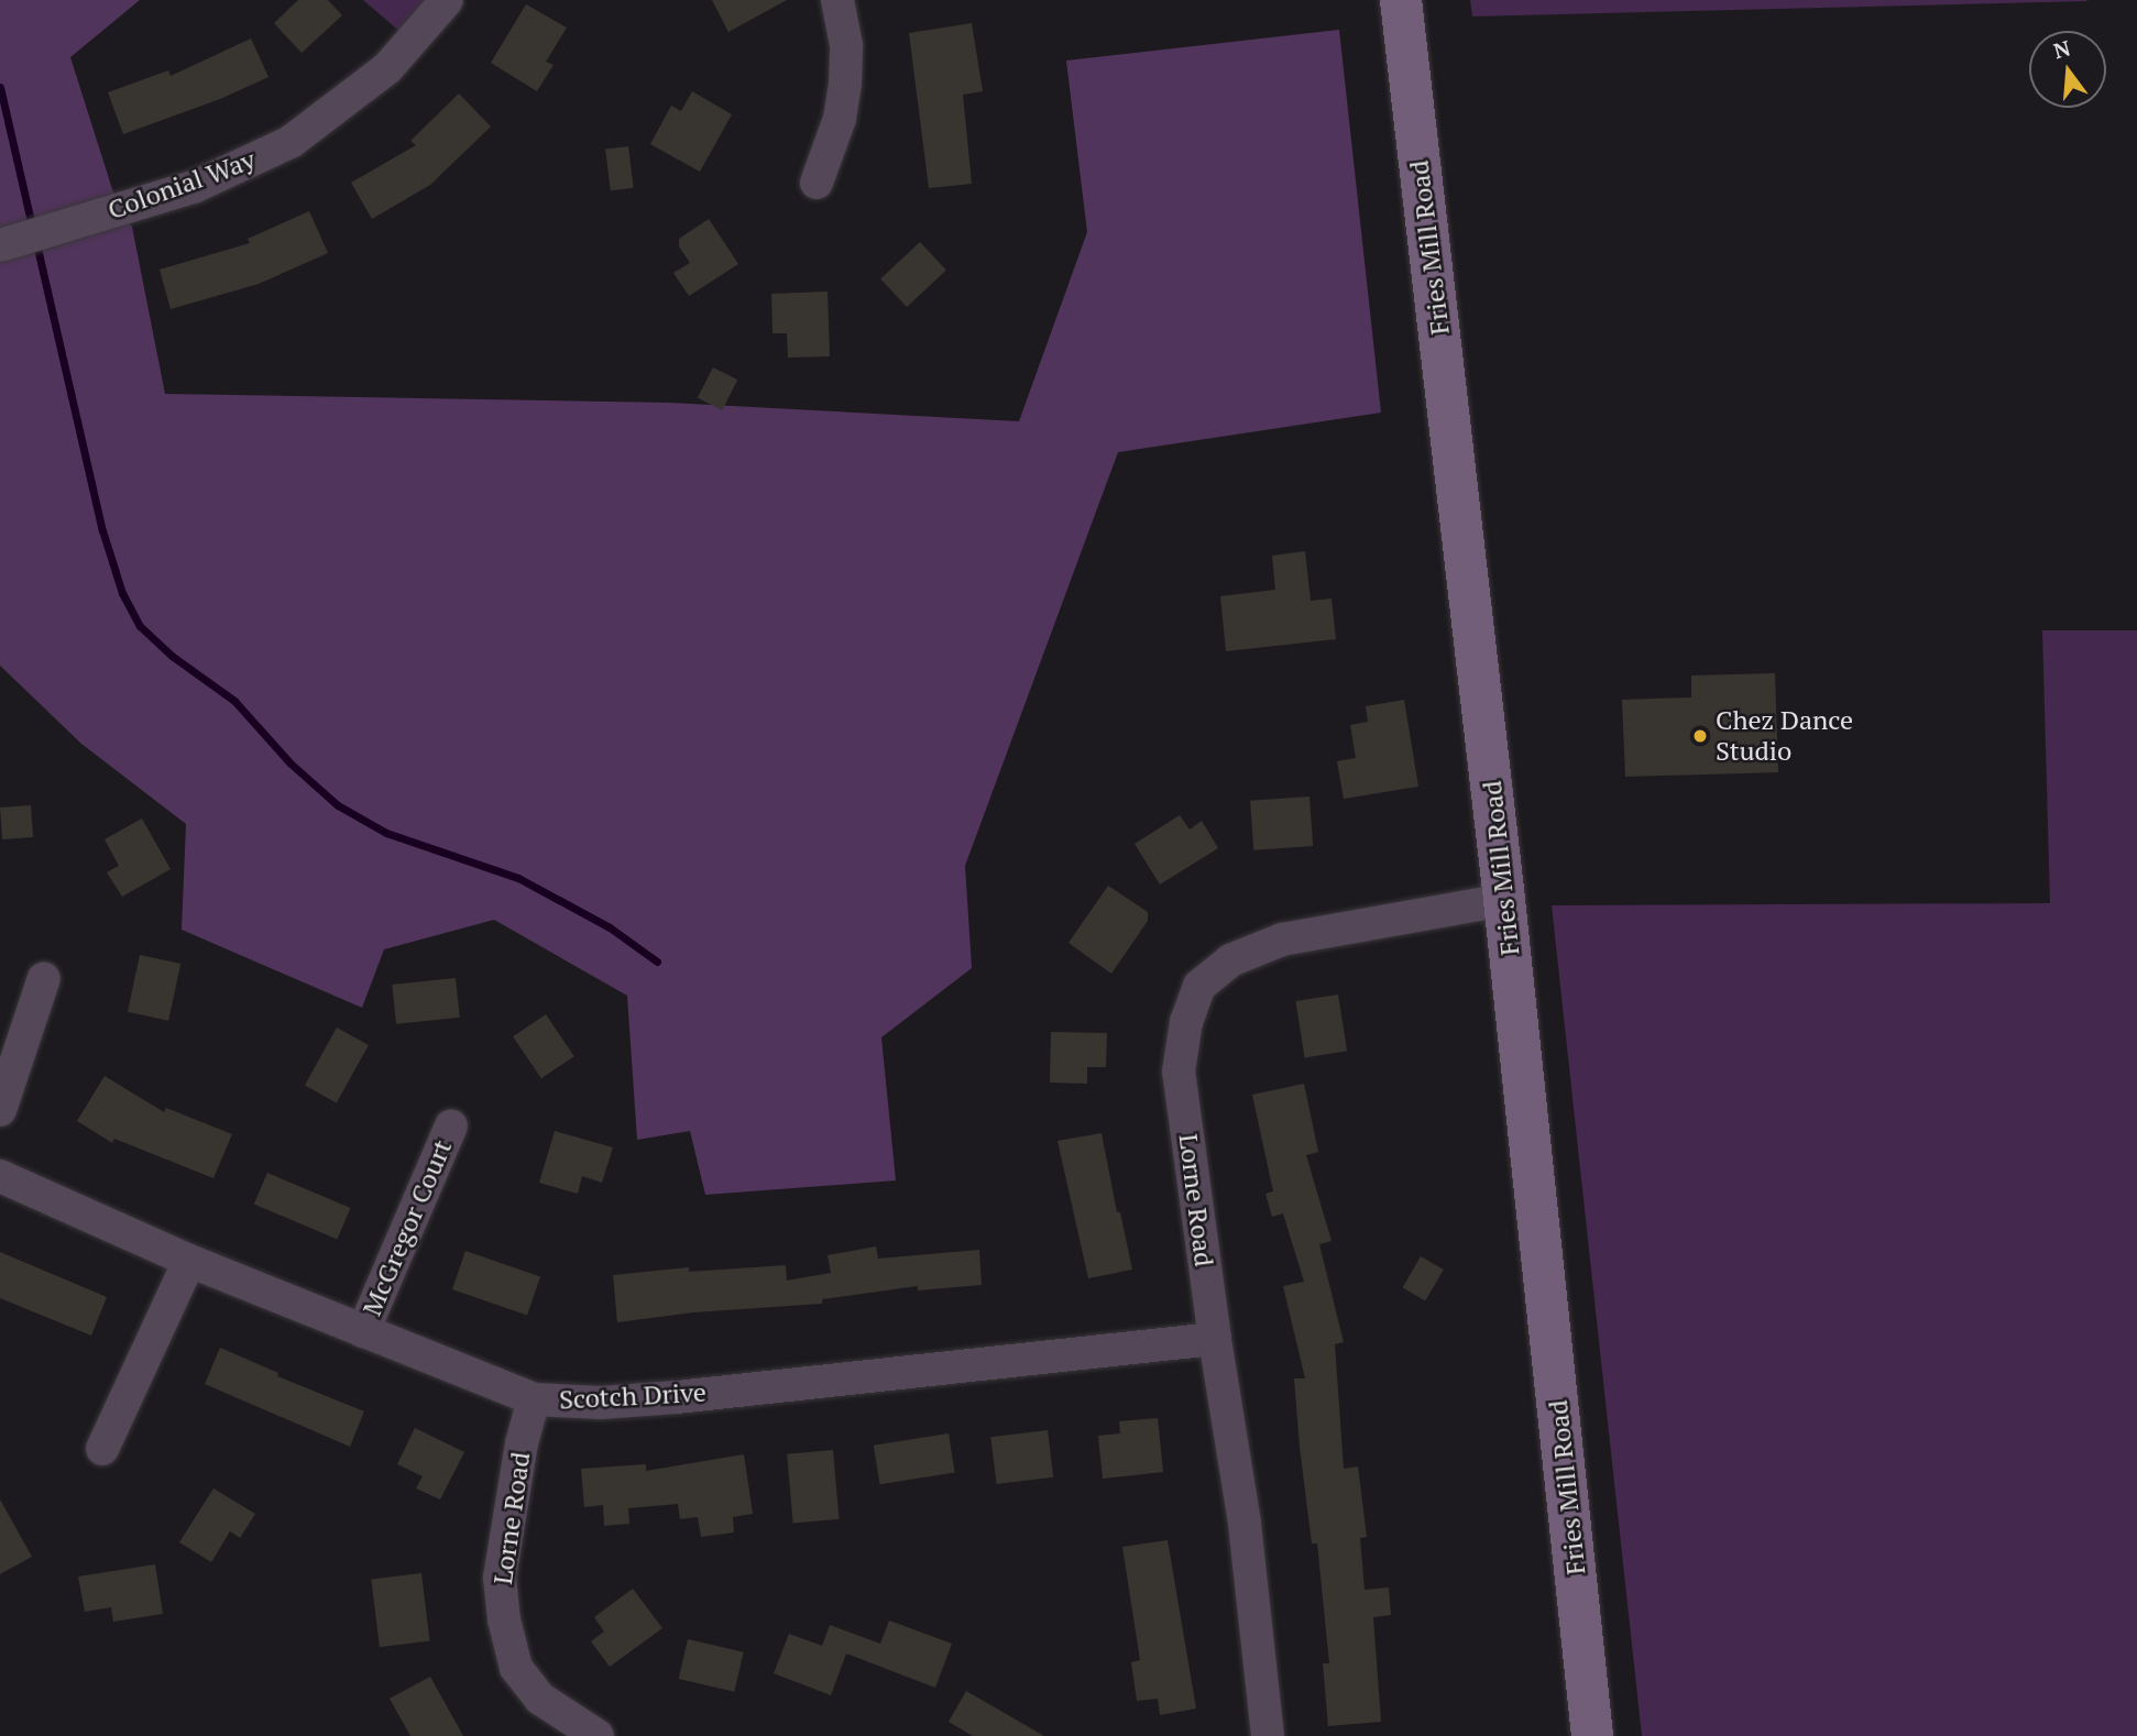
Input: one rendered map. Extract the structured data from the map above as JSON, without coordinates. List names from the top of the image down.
{
  "streets": {
    "main road": ["Fries Mill Road"],
    "street": [
      "Colonial Way",
      "Lorne Road",
      "McGregor Court",
      "Scotch Drive"
    ]
  },
  "crossings": [
    ["Fries Mill Road", "Lorne Road"],
    ["Lorne Road", "Scotch Drive"],
    ["McGregor Court", "Scotch Drive"]
  ],
  "places": ["Chez Dance Studio"],
  "north": "top"
}
